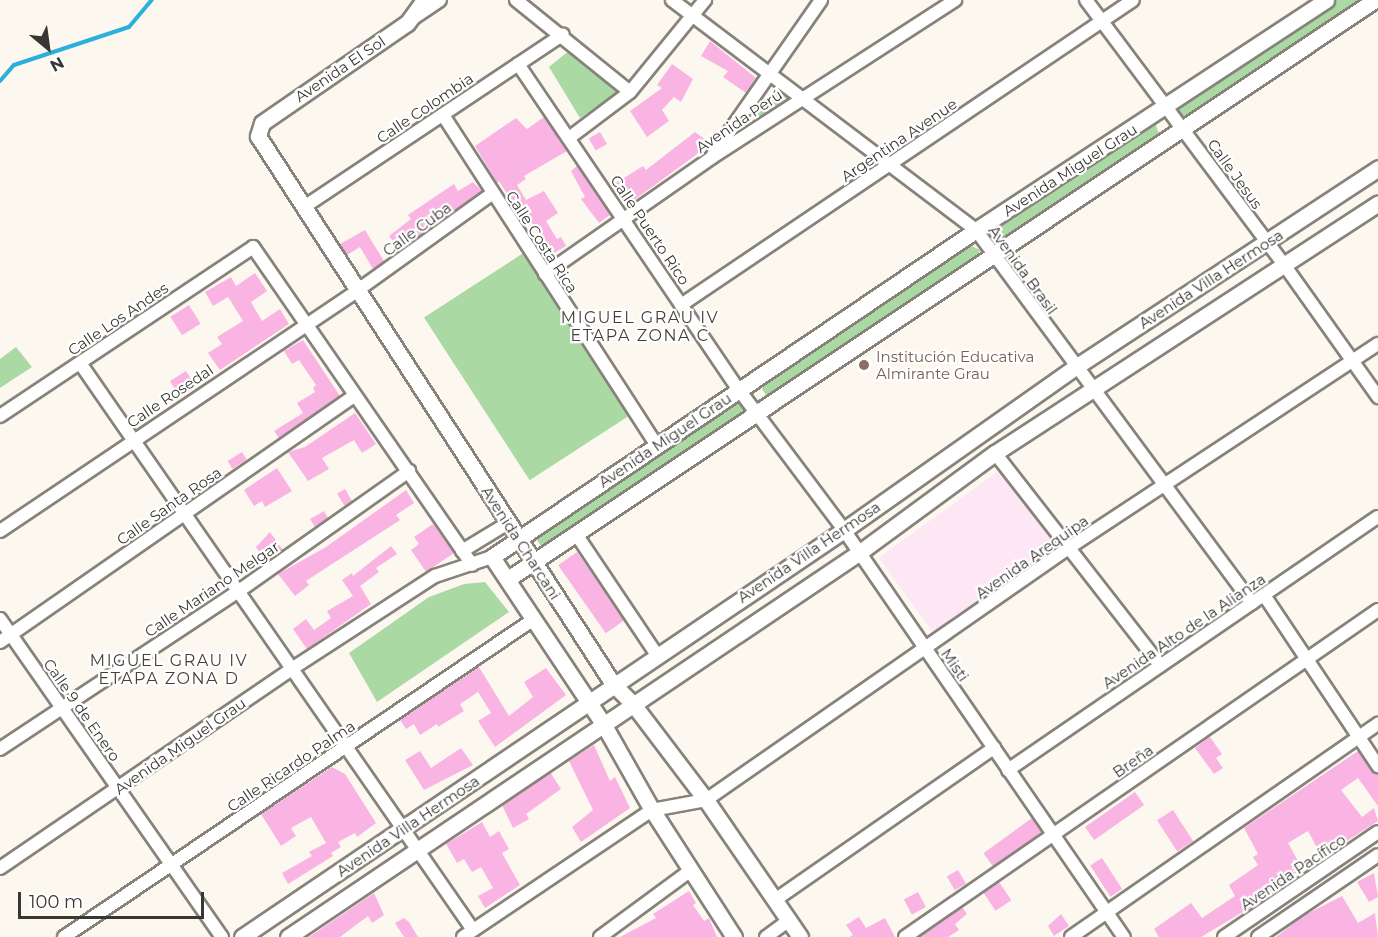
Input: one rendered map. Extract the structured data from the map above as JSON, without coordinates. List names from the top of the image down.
{
  "streets": {
    "street": [
      "Avenida El Sol",
      "Calle Colombia",
      "Avenida Perú",
      "Argentina Avenue",
      "Avenida Miguel Grau",
      "Calle Jesus",
      "Calle Cuba",
      "Calle Puerto Rico",
      "Calle Costa Rica",
      "Avenida Brasil",
      "Avenida Villa Hermosa",
      "Calle Los Andes",
      "Calle Rosedal",
      "Calle Santa Rosa",
      "Avenida Charcani",
      "Avenida Arequipa",
      "Calle Mariano Melgar",
      "Avenida Alto de la Alianza",
      "Misti",
      "Calle 9 de Enero",
      "Breña",
      "Calle Ricardo Palma",
      "Avenida Pacífico"
    ]
  },
  "crossings": [
    ["Avenida El Sol", "Avenida Charcani"],
    ["Calle Colombia", "Calle Puerto Rico"],
    ["Calle Colombia", "Calle Costa Rica"],
    ["Calle Colombia", "Avenida Charcani"],
    ["Avenida Perú", "Calle Puerto Rico"],
    ["Avenida Perú", "Calle Costa Rica"],
    ["Avenida Perú", "Avenida Brasil"],
    ["Argentina Avenue", "Calle Jesus"],
    ["Argentina Avenue", "Calle Puerto Rico"],
    ["Argentina Avenue", "Avenida Brasil"],
    ["Avenida Miguel Grau", "Calle Jesus"],
    ["Avenida Miguel Grau", "Calle Puerto Rico"],
    ["Avenida Miguel Grau", "Calle Costa Rica"],
    ["Avenida Miguel Grau", "Avenida Brasil"],
    ["Avenida Miguel Grau", "Avenida Charcani"],
    ["Avenida Miguel Grau", "Misti"],
    ["Avenida Miguel Grau", "Calle 9 de Enero"],
    ["Calle Jesus", "Avenida Villa Hermosa"],
    ["Calle Jesus", "Avenida Arequipa"],
    ["Calle Cuba", "Calle Costa Rica"],
    ["Calle Cuba", "Calle Rosedal"],
    ["Calle Cuba", "Avenida Charcani"],
    ["Calle Puerto Rico", "Misti"],
    ["Avenida Brasil", "Avenida Villa Hermosa"],
    ["Avenida Brasil", "Avenida Arequipa"],
    ["Avenida Brasil", "Avenida Alto de la Alianza"],
    ["Avenida Villa Hermosa", "Avenida Charcani"],
    ["Avenida Villa Hermosa", "Misti"],
    ["Calle Los Andes", "Calle Rosedal"],
    ["Calle Rosedal", "Avenida Charcani"],
    ["Calle Santa Rosa", "Calle 9 de Enero"],
    ["Avenida Charcani", "Avenida Arequipa"],
    ["Avenida Charcani", "Calle Ricardo Palma"],
    ["Avenida Arequipa", "Misti"],
    ["Calle Mariano Melgar", "Calle 9 de Enero"],
    ["Avenida Alto de la Alianza", "Misti"],
    ["Misti", "Breña"],
    ["Calle 9 de Enero", "Calle Ricardo Palma"]
  ],
  "districts": ["MIGUEL GRAU IV ETAPA ZONA C", "MIGUEL GRAU IV ETAPA ZONA D"],
  "places": ["Institución Educativa Almirante Grau"],
  "scale_bar": "100 m",
  "north": "bottom right"
}
